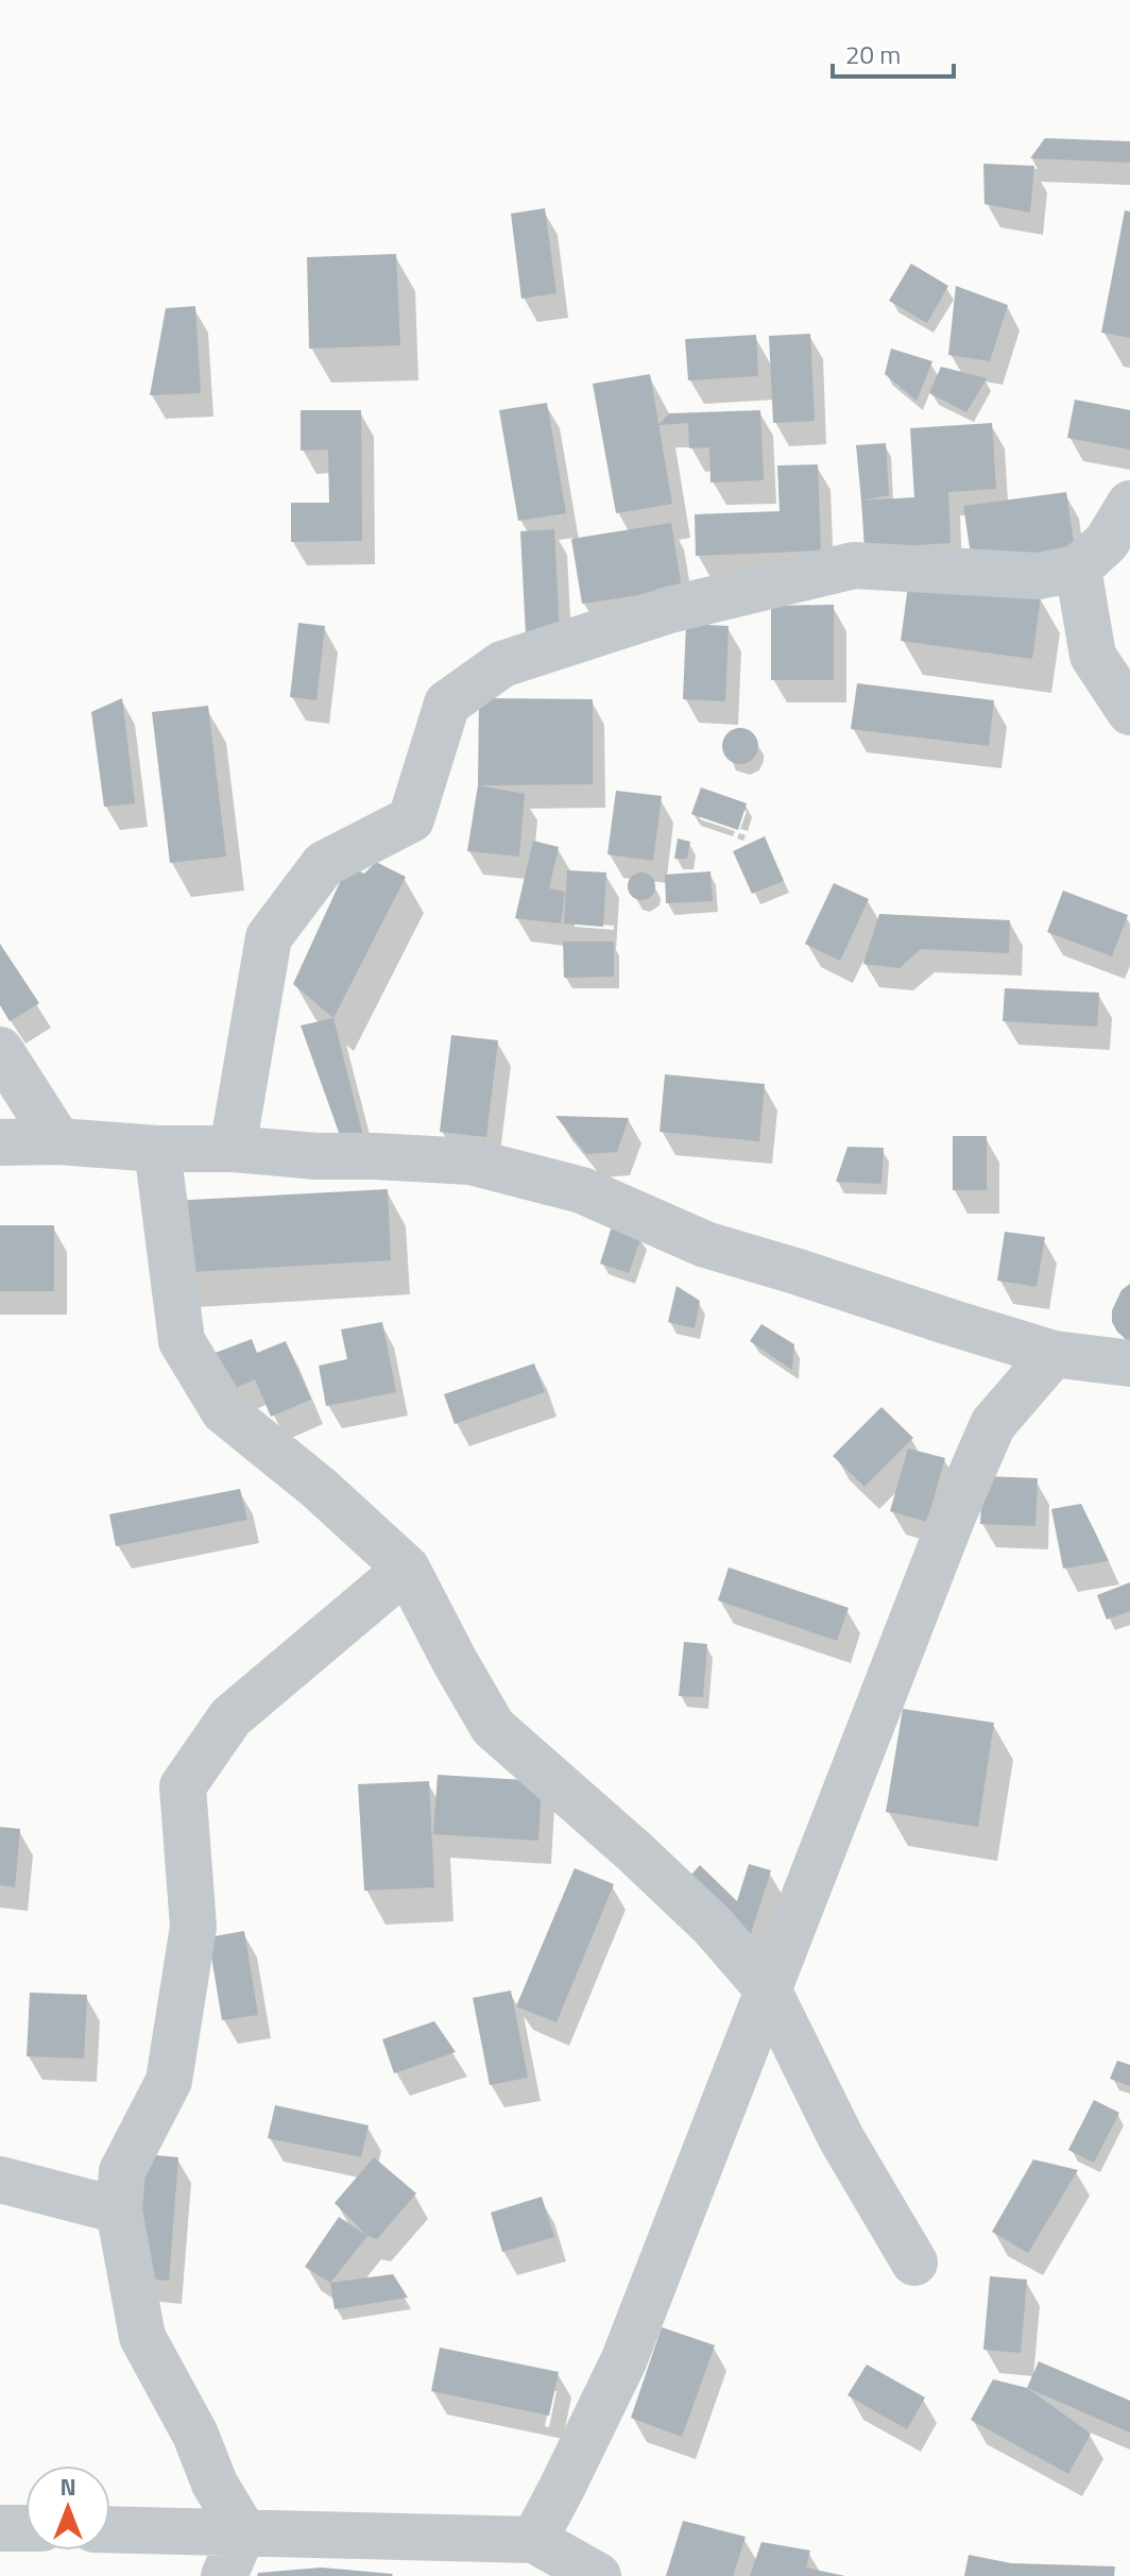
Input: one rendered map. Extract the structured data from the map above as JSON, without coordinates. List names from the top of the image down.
{
  "scale_bar": "20 m",
  "north": "top"
}
